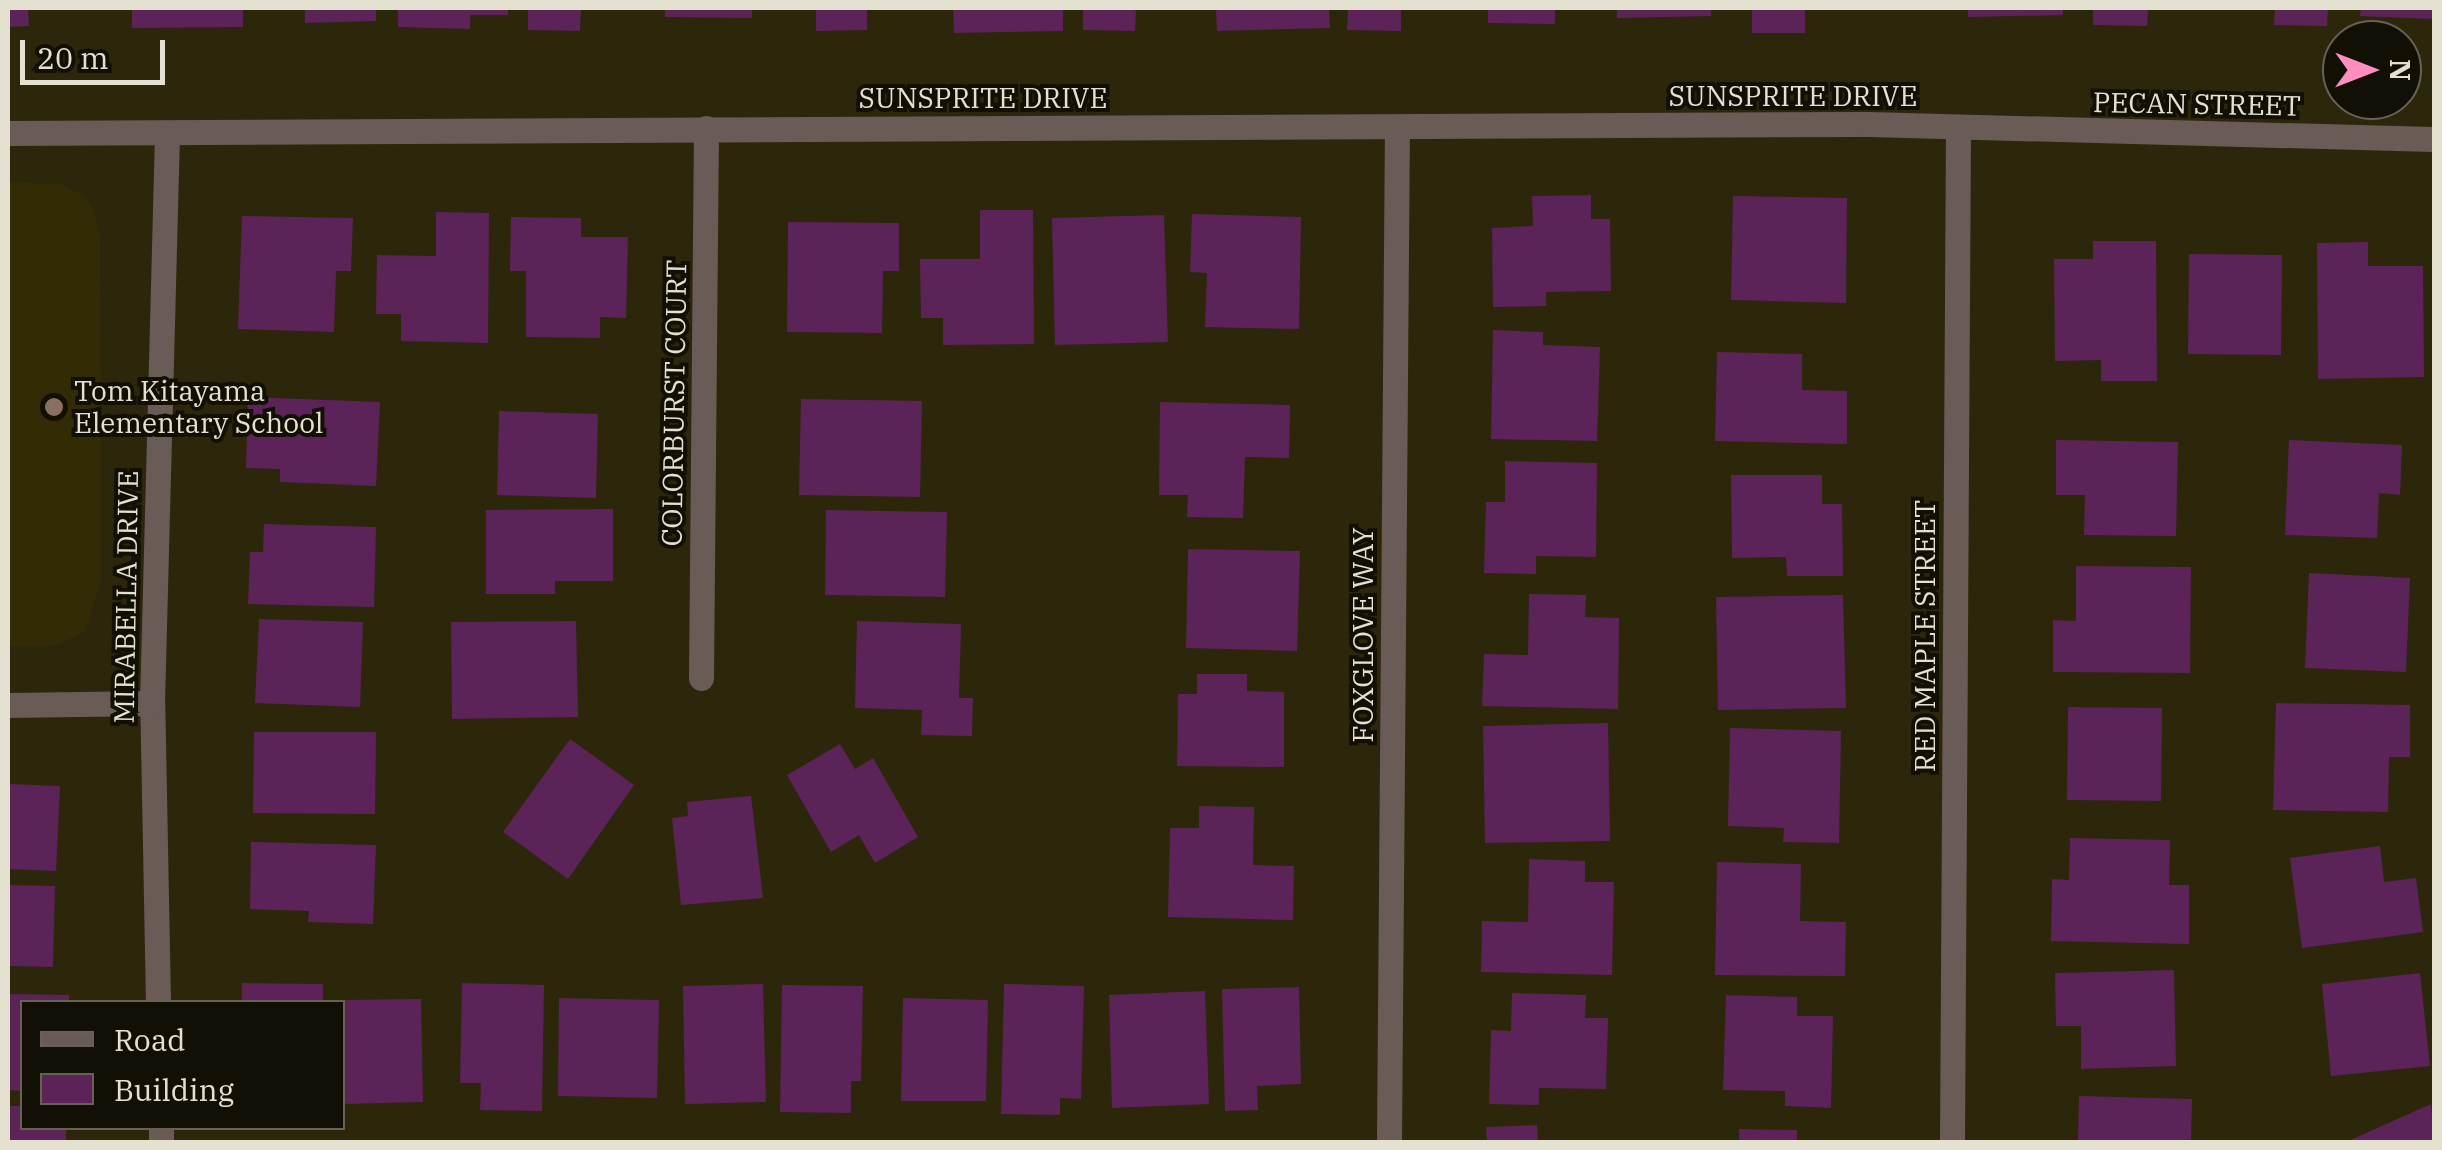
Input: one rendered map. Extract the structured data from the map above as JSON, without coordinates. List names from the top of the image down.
{
  "streets": {
    "street": [
      "SUNSPRITE DRIVE",
      "PECAN STREET",
      "COLORBURST COURT",
      "MIRABELLA DRIVE",
      "FOXGLOVE WAY",
      "RED MAPLE STREET"
    ]
  },
  "crossings": [
    ["SUNSPRITE DRIVE", "PECAN STREET"],
    ["SUNSPRITE DRIVE", "COLORBURST COURT"],
    ["SUNSPRITE DRIVE", "MIRABELLA DRIVE"],
    ["SUNSPRITE DRIVE", "FOXGLOVE WAY"],
    ["SUNSPRITE DRIVE", "RED MAPLE STREET"],
    ["PECAN STREET", "RED MAPLE STREET"]
  ],
  "places": ["Tom Kitayama Elementary School"],
  "legend": ["Road", "Building"],
  "scale_bar": "20 m",
  "north": "right"
}
